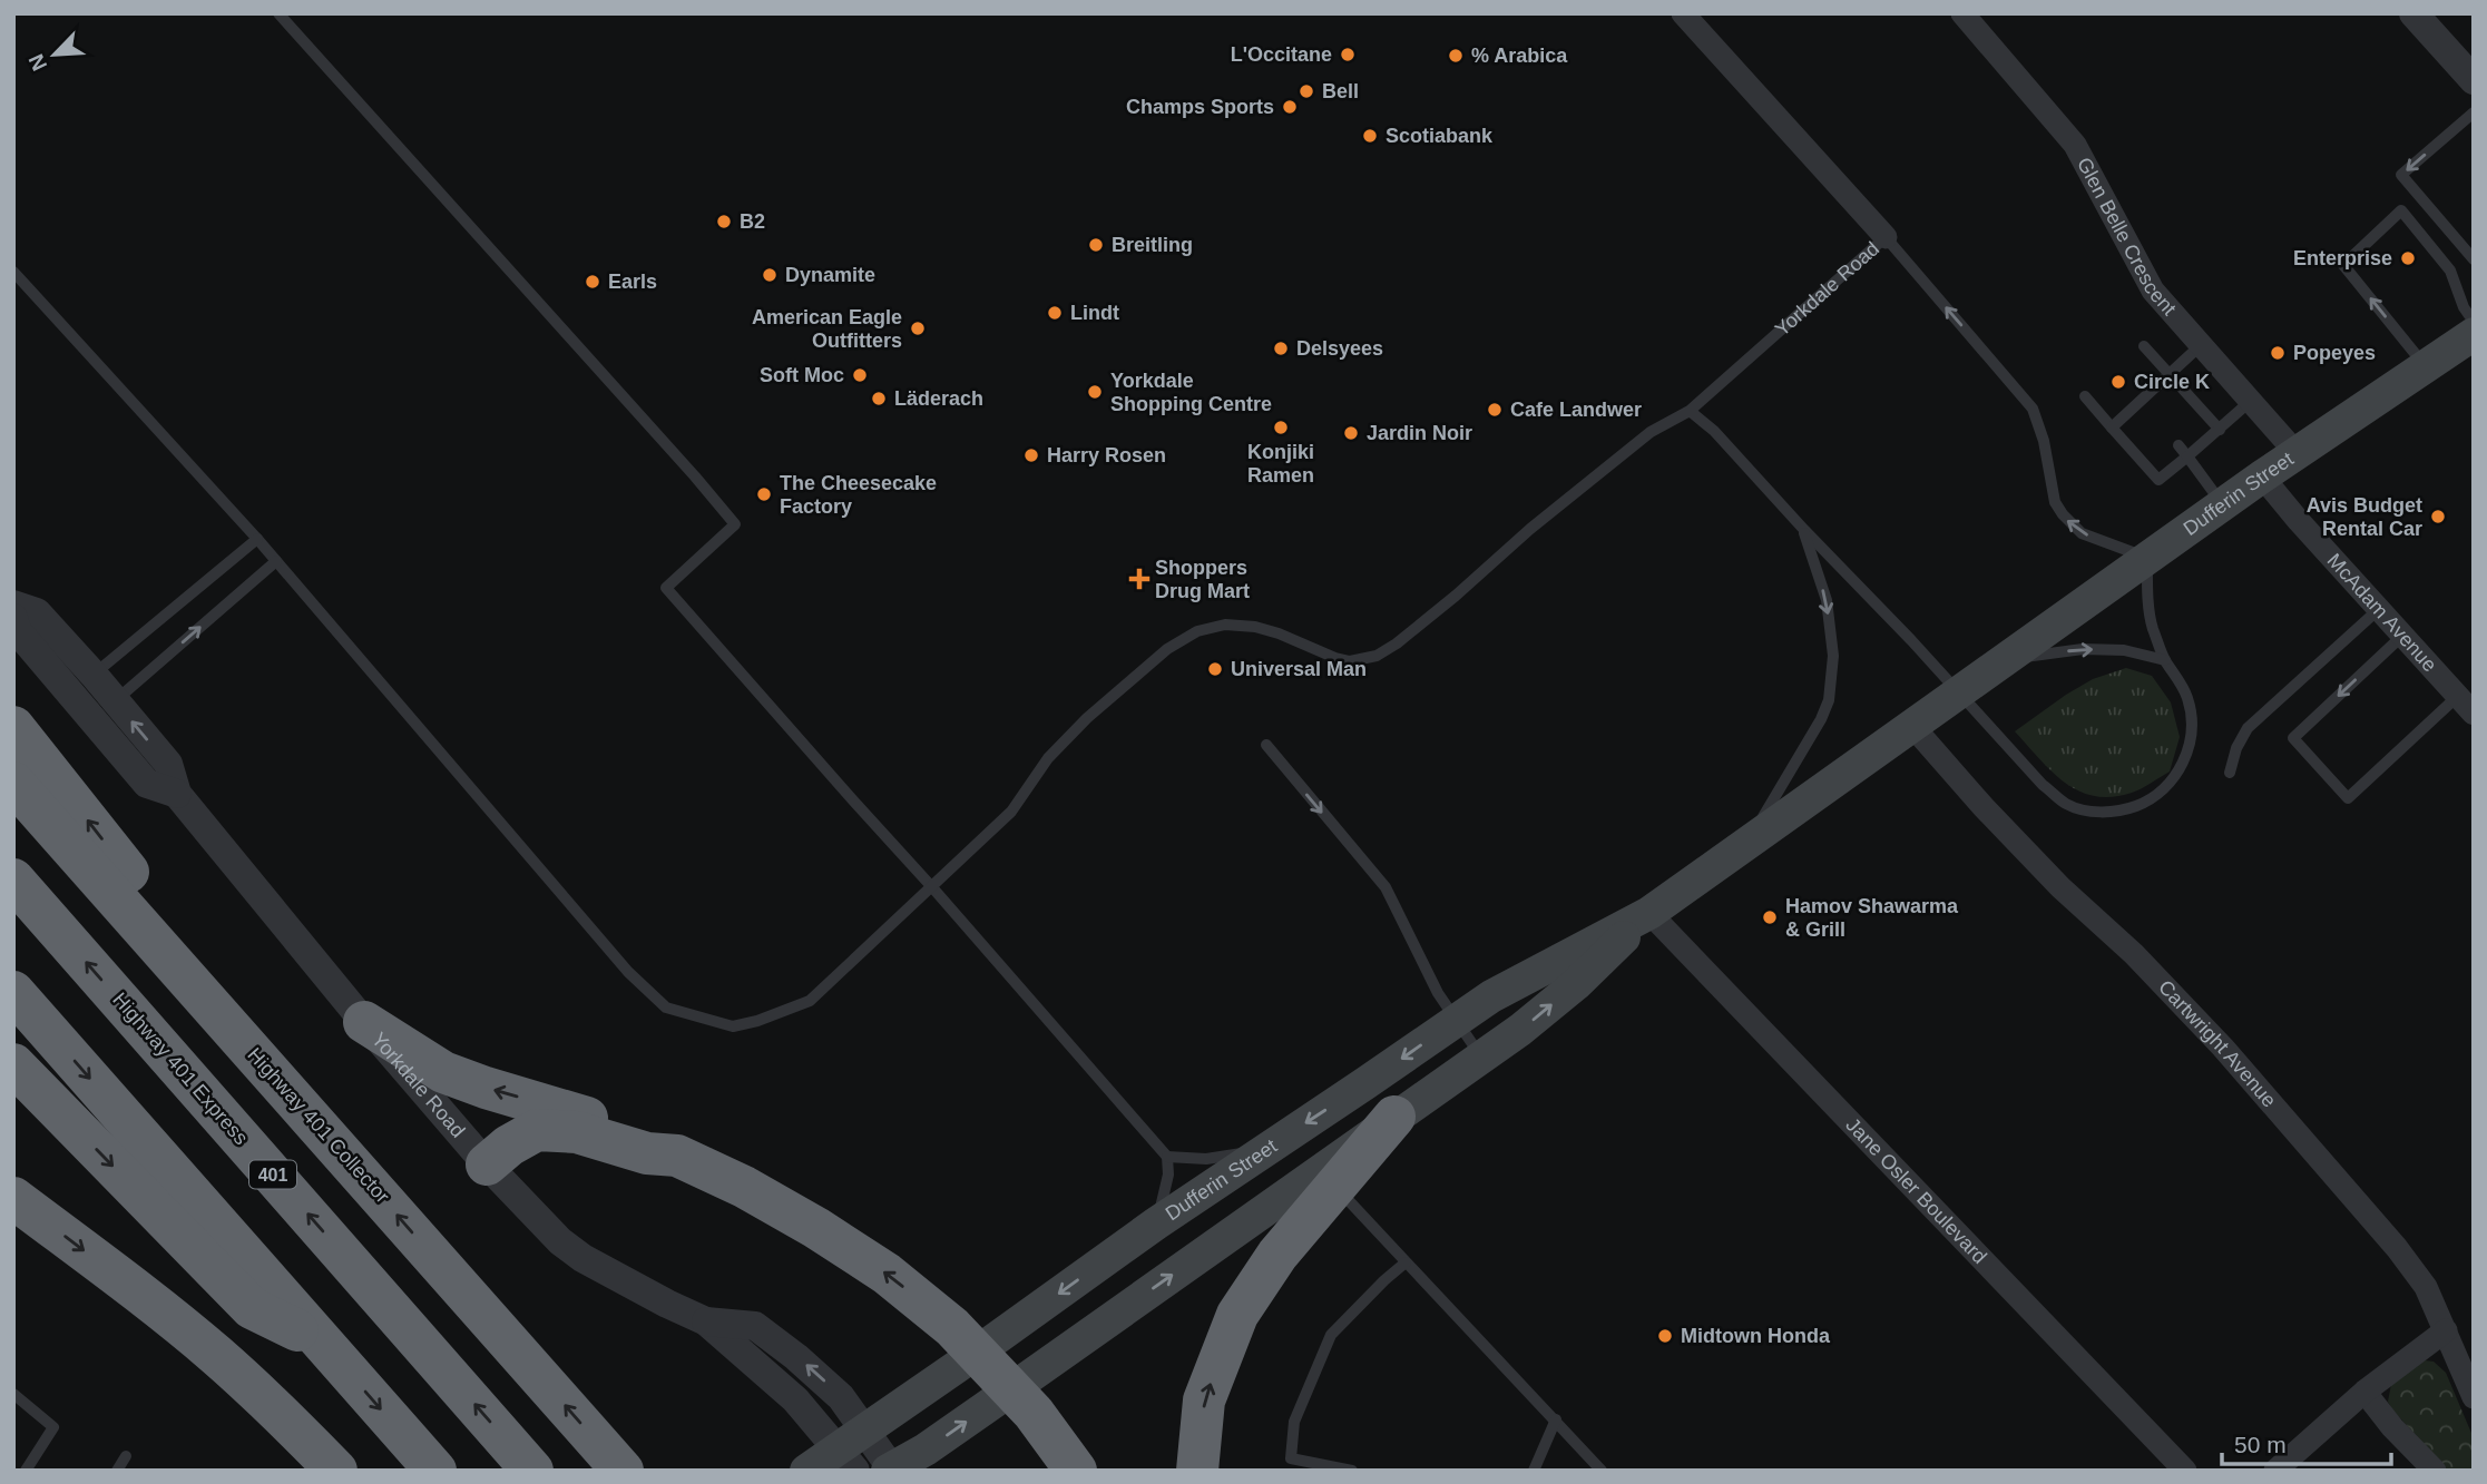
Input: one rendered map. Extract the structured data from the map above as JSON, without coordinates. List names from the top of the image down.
{
  "streets": {
    "highway": ["Highway 401 Express", "Highway 401 Collector", "401"],
    "main road": ["Dufferin Street"],
    "street": [
      "Glen Belle Crescent",
      "Yorkdale Road",
      "McAdam Avenue",
      "Cartwright Avenue",
      "Jane Osler Boulevard"
    ]
  },
  "crossings": [
    ["Glen Belle Crescent", "Dufferin Street"],
    ["Yorkdale Road", "Dufferin Street"],
    ["Dufferin Street", "McAdam Avenue"],
    ["Dufferin Street", "Cartwright Avenue"],
    ["Dufferin Street", "Jane Osler Boulevard"]
  ],
  "places": {
    "other": [
      "L'Occitane",
      "% Arabica",
      "Bell",
      "Champs Sports",
      "Scotiabank",
      "B2",
      "Breitling",
      "Enterprise",
      "Dynamite",
      "Earls",
      "Lindt",
      "American Eagle Outfitters",
      "Delsyees",
      "Popeyes",
      "Soft Moc",
      "Circle K",
      "Yorkdale Shopping Centre",
      "Läderach",
      "Cafe Landwer",
      "Konjiki Ramen",
      "Jardin Noir",
      "Harry Rosen",
      "The Cheesecake Factory",
      "Avis Budget Rental Car",
      "Universal Man",
      "Hamov Shawarma & Grill",
      "Midtown Honda"
    ],
    "health": ["Shoppers Drug Mart"]
  },
  "scale_bar": "50 m",
  "north": "bottom left"
}
